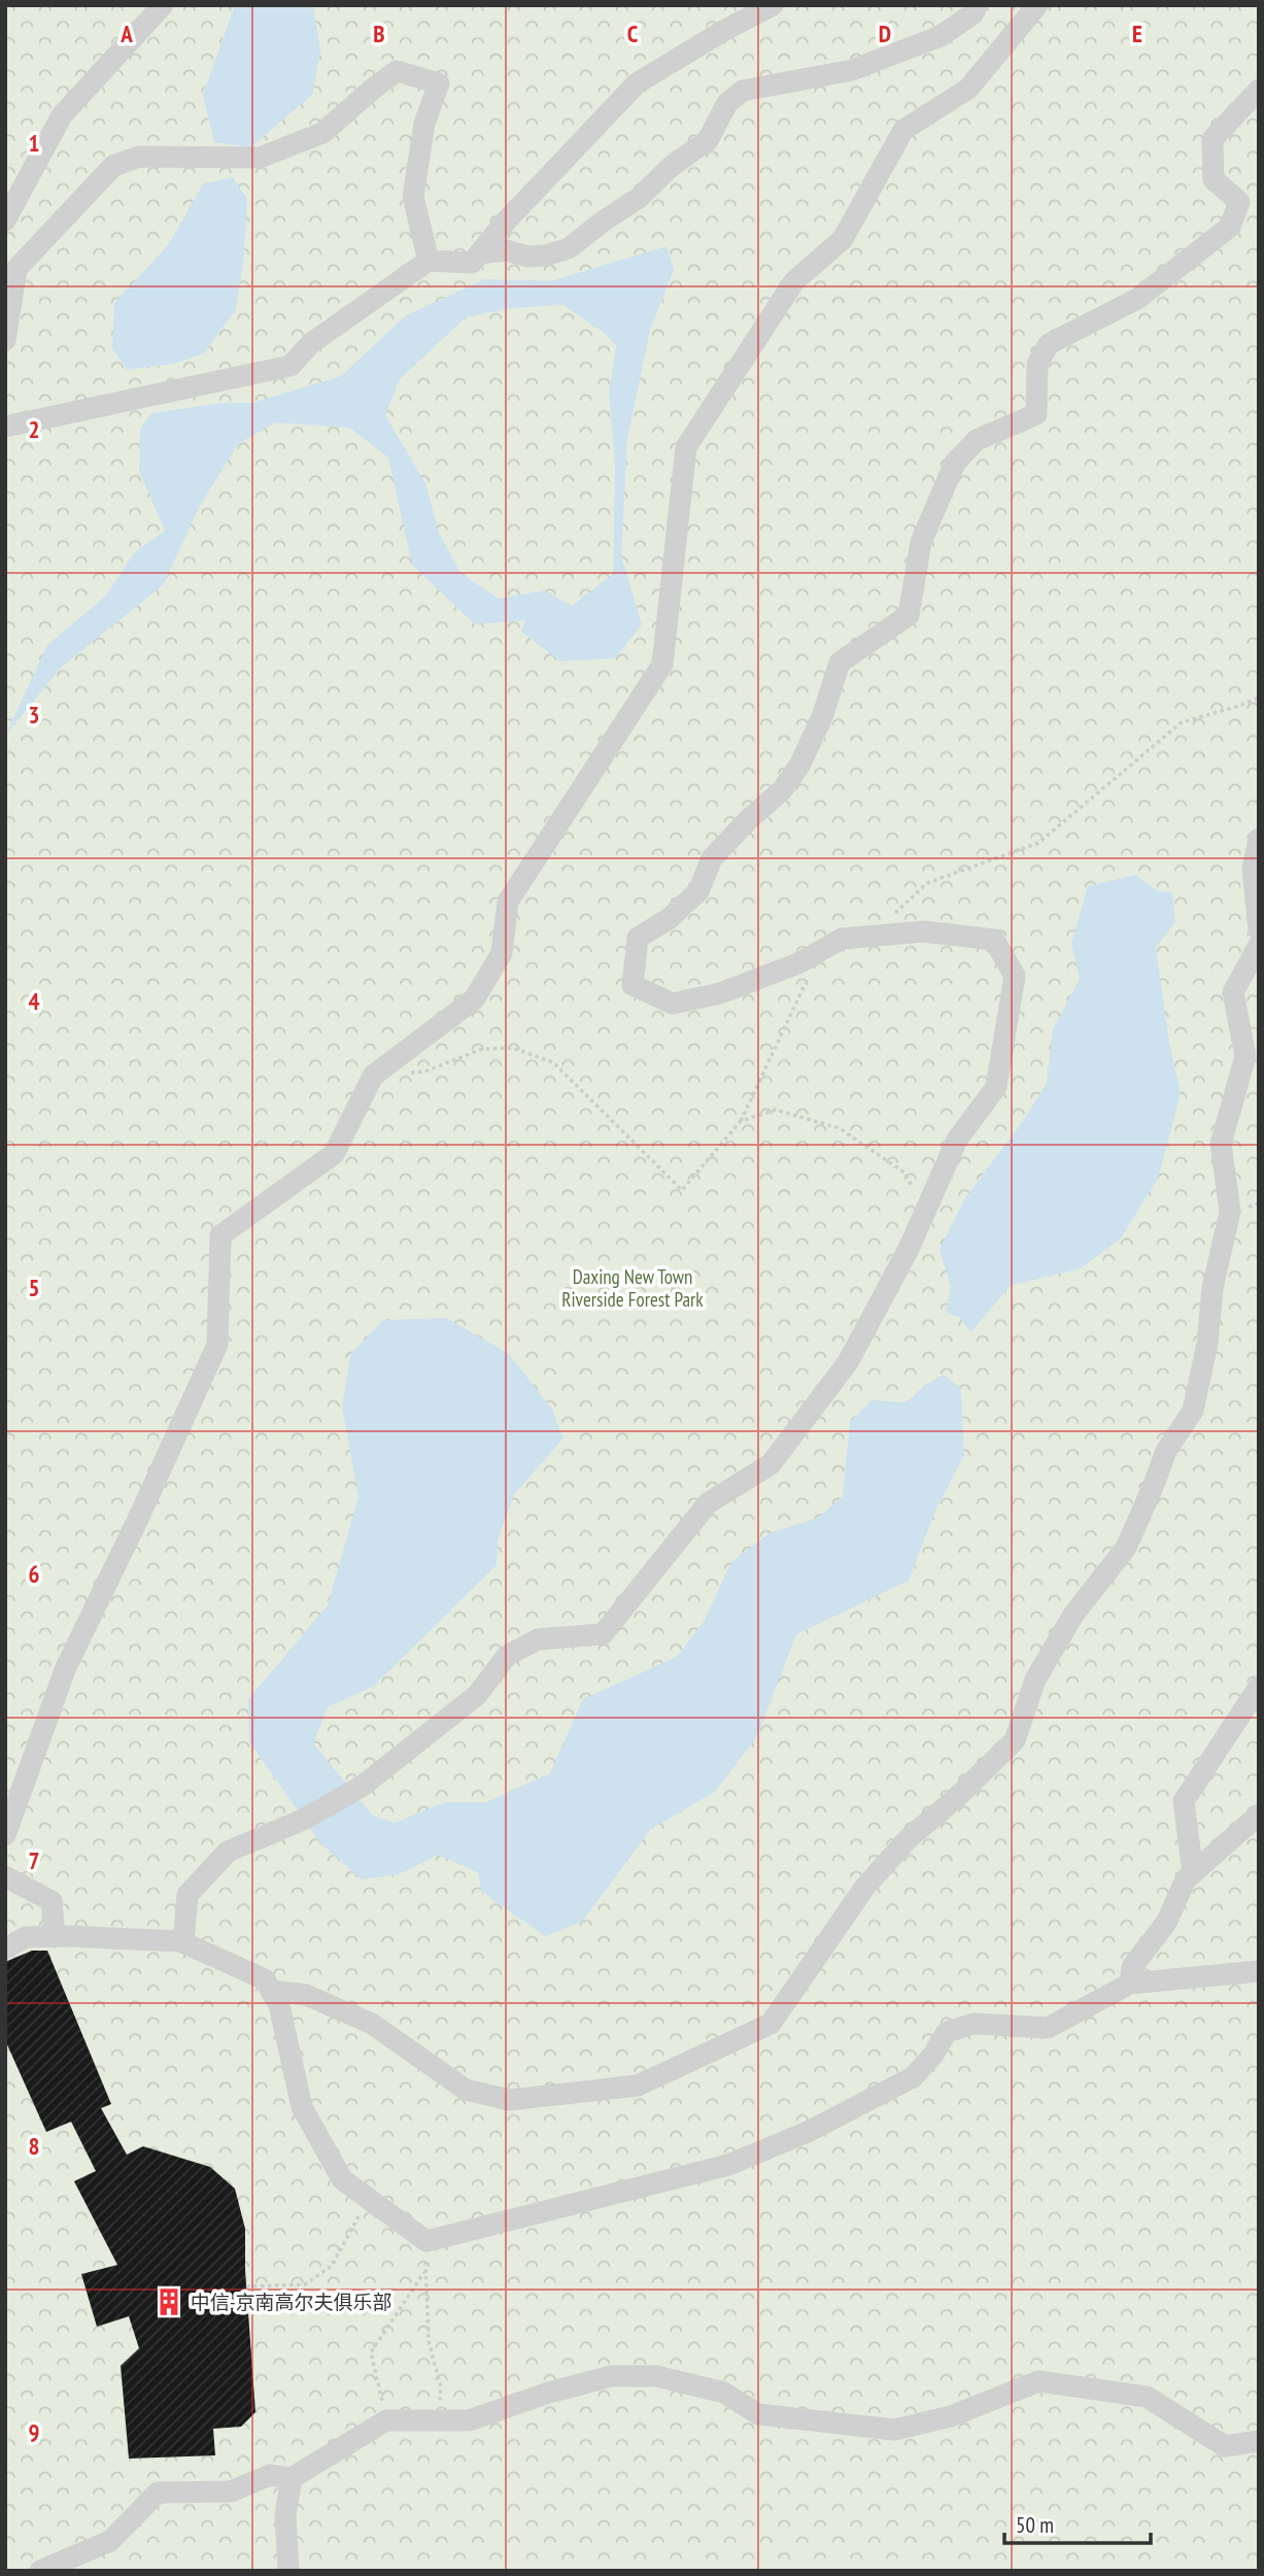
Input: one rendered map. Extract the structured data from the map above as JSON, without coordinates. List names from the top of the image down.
{
  "parks": ["Daxing New Town Riverside Forest Park"],
  "places": {
    "building": ["中信-京南高尔夫俱乐部"]
  },
  "scale_bar": "50 m",
  "grid": {
    "columns": [
      "A",
      "B",
      "C",
      "D",
      "E"
    ],
    "rows": [
      "1",
      "2",
      "3",
      "4",
      "5",
      "6",
      "7",
      "8",
      "9"
    ]
  }
}
